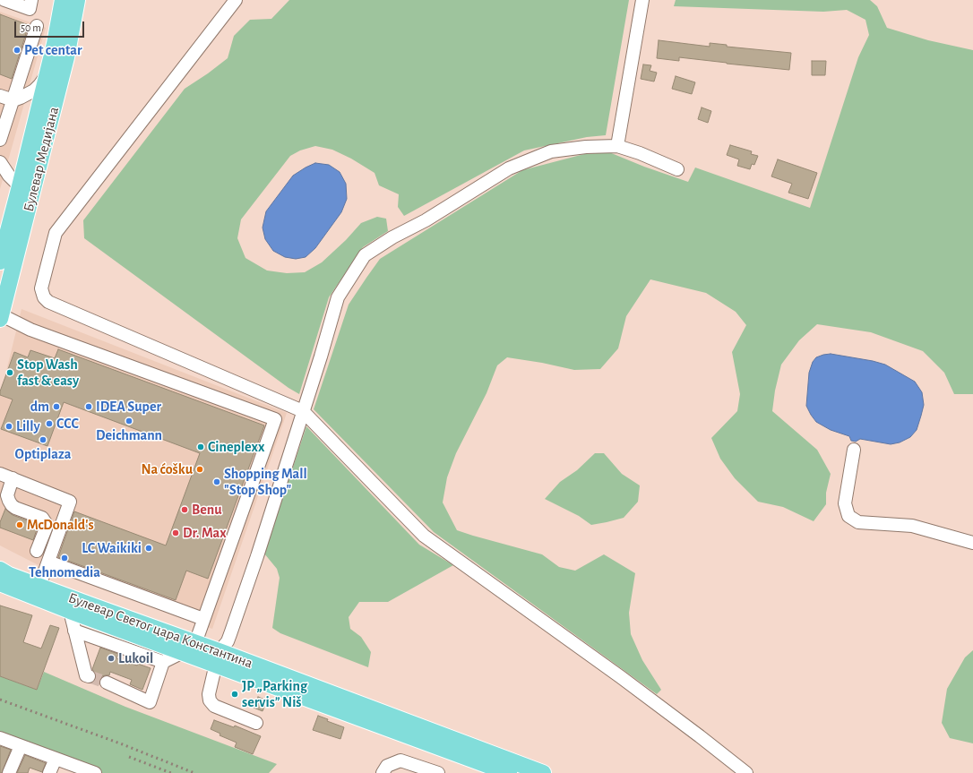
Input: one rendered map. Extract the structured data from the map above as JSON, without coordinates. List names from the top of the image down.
{
  "streets": {
    "main road": ["Булевар Медијана", "Булевар Светог цара Константина"]
  },
  "places": [
    "Pet centar",
    "Stop Wash fast & easy",
    "dm",
    "IDEA Super",
    "Deichmann",
    "CCC",
    "Lilly",
    "Optiplaza",
    "Cineplexx",
    "Na ćošku",
    "Shopping Mall \"Stop Shop\"",
    "Benu",
    "McDonald's",
    "Dr. Max",
    "LC Waikiki",
    "Tehnomedia",
    "Lukoil",
    "JP „Parking servis” Niš"
  ],
  "scale_bar": "50 m"
}
